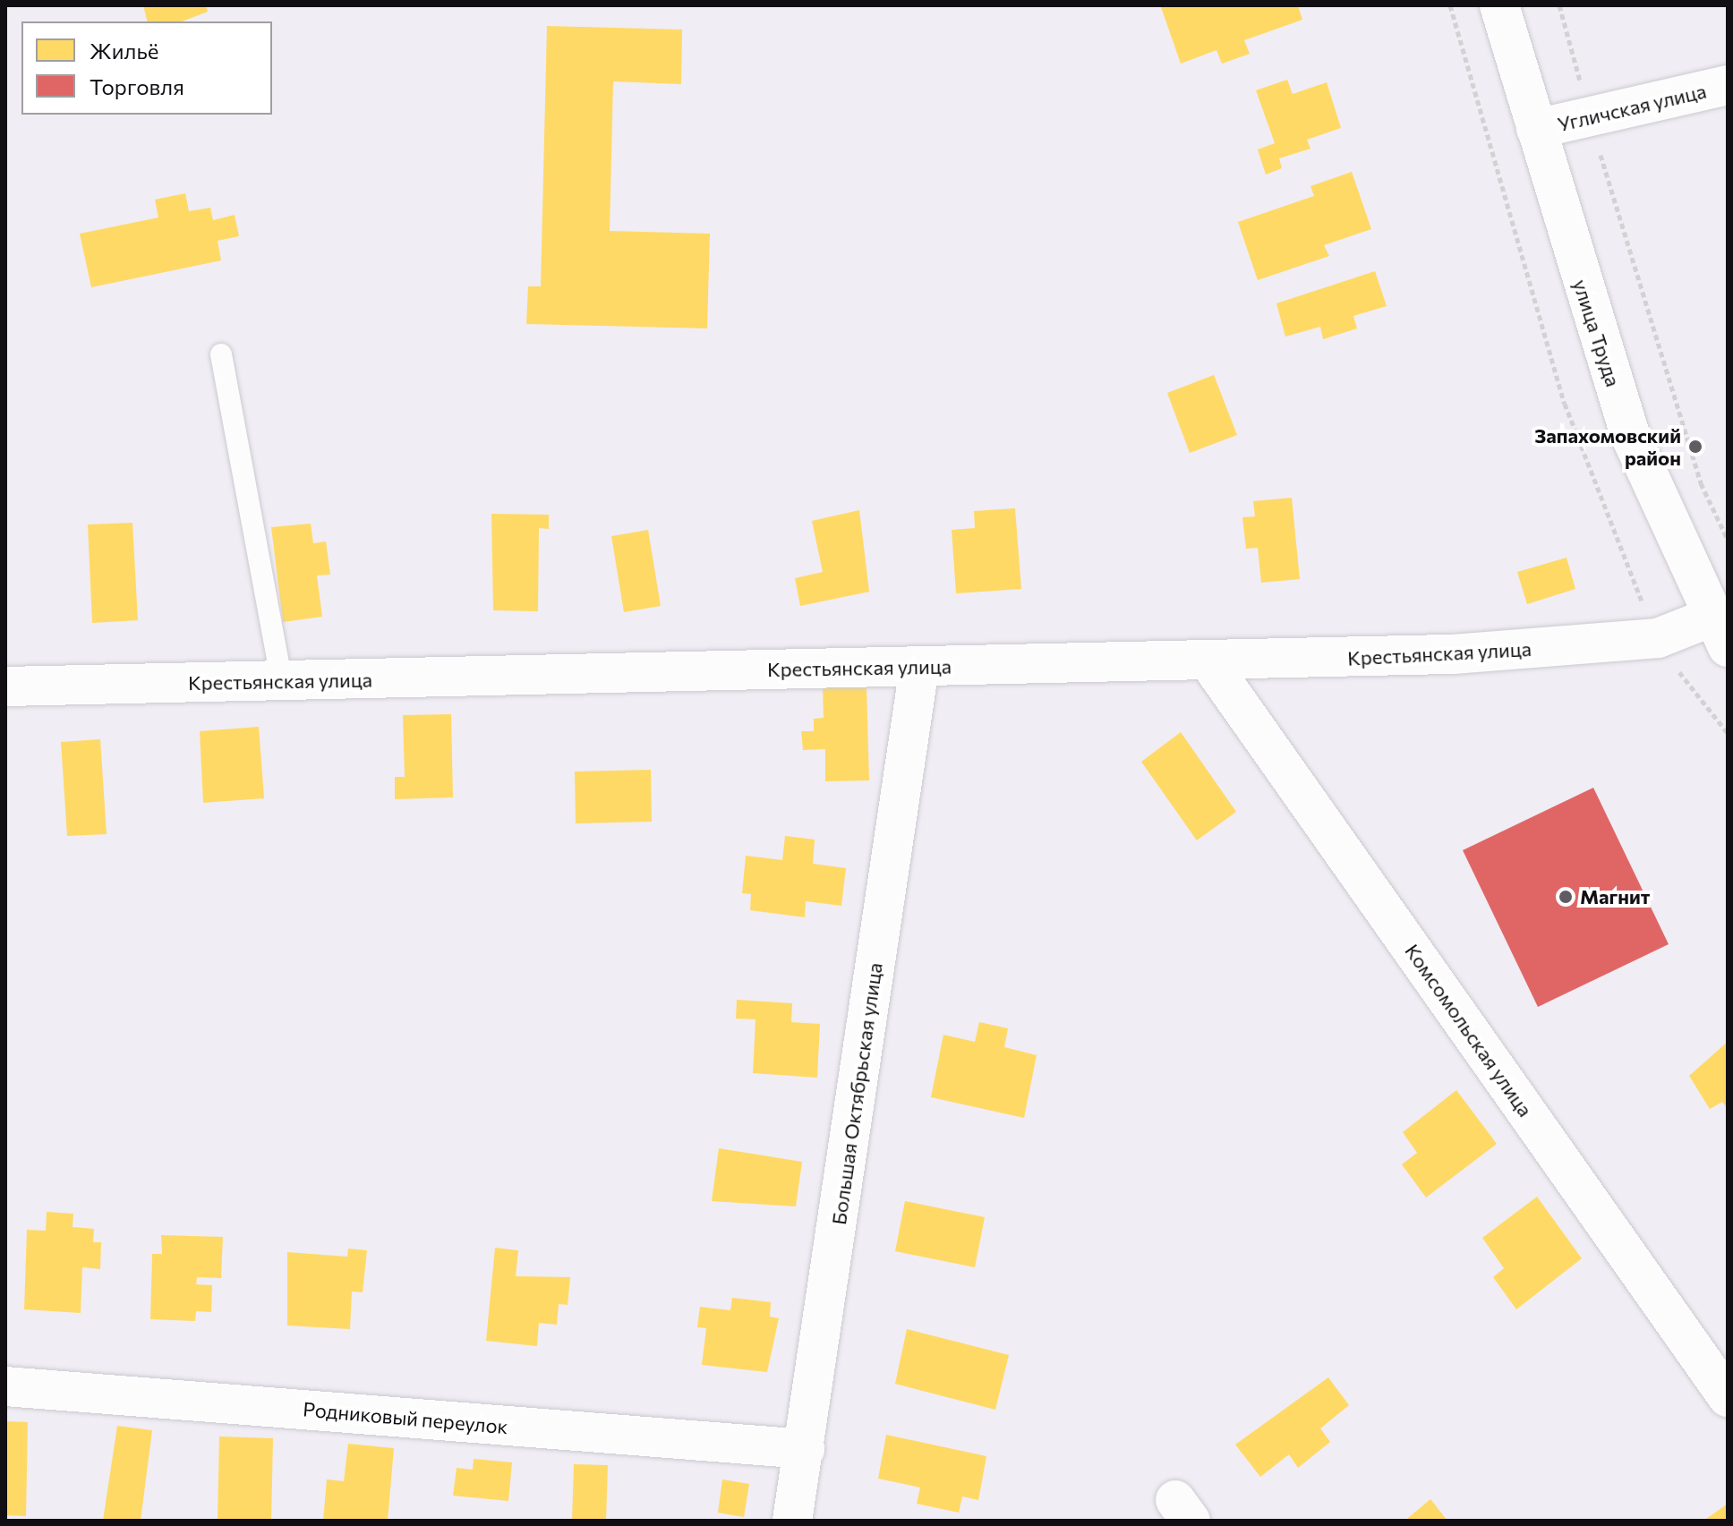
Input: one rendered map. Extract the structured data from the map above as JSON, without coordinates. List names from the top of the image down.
{
  "streets": {
    "street": [
      "Угличская улица",
      "улица Труда",
      "Крестьянская улица",
      "Комсомольская улица",
      "Большая Октябрьская улица",
      "Родниковый переулок"
    ]
  },
  "crossings": [
    ["Угличская улица", "улица Труда"],
    ["улица Труда", "Крестьянская улица"],
    ["Крестьянская улица", "Комсомольская улица"],
    ["Крестьянская улица", "Большая Октябрьская улица"],
    ["Большая Октябрьская улица", "Родниковый переулок"]
  ],
  "places": ["Запахомовский район", "Магнит"],
  "legend": ["Жильё", "Торговля"]
}
